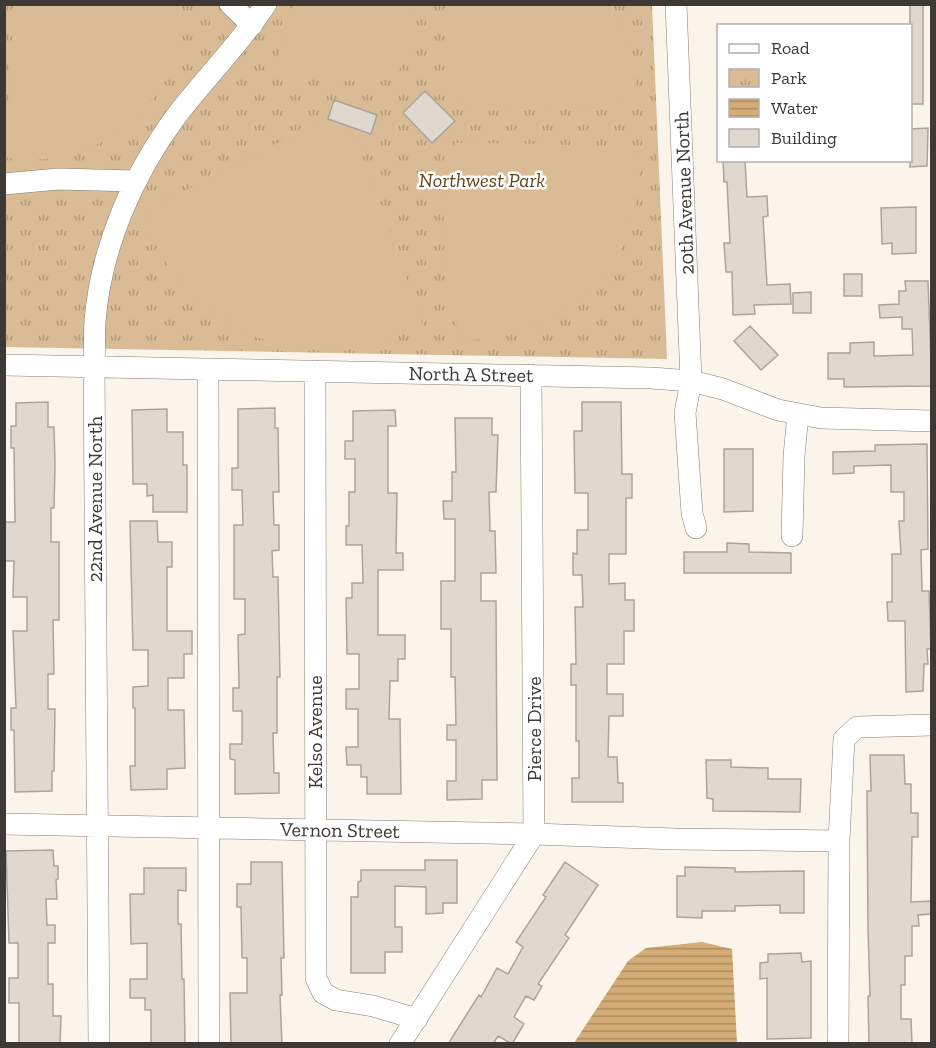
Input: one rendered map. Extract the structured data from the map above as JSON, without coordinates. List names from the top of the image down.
{
  "streets": {
    "street": [
      "20th Avenue North",
      "North A Street",
      "22nd Avenue North",
      "Pierce Drive",
      "Kelso Avenue",
      "Vernon Street"
    ]
  },
  "crossings": [
    ["20th Avenue North", "North A Street"],
    ["North A Street", "22nd Avenue North"],
    ["North A Street", "Pierce Drive"],
    ["North A Street", "Kelso Avenue"],
    ["22nd Avenue North", "Vernon Street"],
    ["Pierce Drive", "Vernon Street"],
    ["Kelso Avenue", "Vernon Street"]
  ],
  "parks": ["Northwest Park"],
  "legend": [
    "Road",
    "Park",
    "Water",
    "Building"
  ]
}
